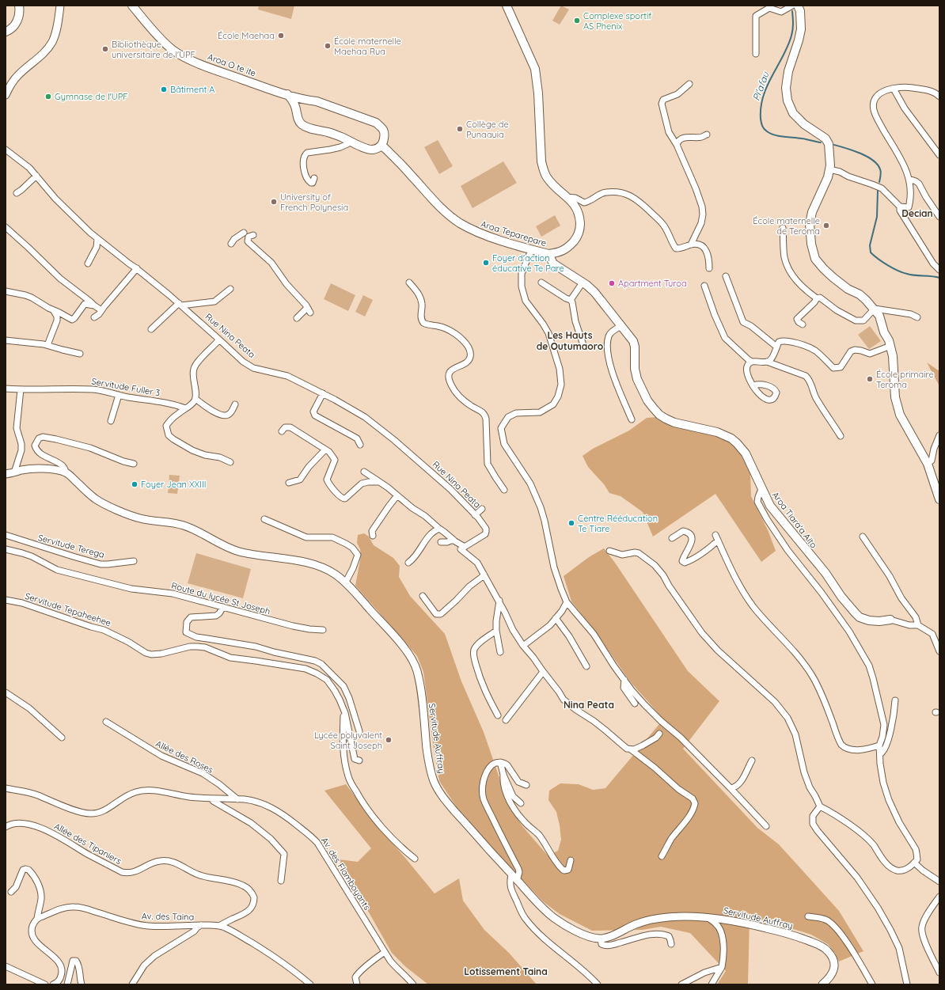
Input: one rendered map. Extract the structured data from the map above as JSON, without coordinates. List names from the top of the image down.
{
  "streets": {
    "main road": ["Aroa O te ite", "Aroa Teparepare", "Aroa Tiara'a Aito"],
    "street": [
      "Rue Nina Peata",
      "Servitude Fuller 3",
      "Servitude Terega",
      "Route du lycée St Joseph",
      "Servitude Tepaheehee",
      "Servitude Auffray",
      "Allée des Roses",
      "Allée des Tipaniers",
      "Av. des Flamboyants",
      "Av. des Taina"
    ]
  },
  "crossings": [
    ["Aroa O te ite", "Aroa Teparepare"],
    ["Aroa Teparepare", "Aroa Tiara'a Aito"],
    ["Allée des Roses", "Av. des Flamboyants"],
    ["Allée des Tipaniers", "Av. des Taina"]
  ],
  "districts": [
    "Decian",
    "Les Hauts de Outumaoro",
    "Nina Peata",
    "Lotissement Taina"
  ],
  "water": ["Pi'afau"],
  "places": [
    "Complexe sportif AS Phenix",
    "École Maehaa",
    "École maternelle Maehaa Rua",
    "Bibliothèque universitaire de l'UPF",
    "Bâtiment A",
    "Gymnase de l'UPF",
    "Collège de Punaauia",
    "University of French Polynesia",
    "École maternelle de Teroma",
    "Foyer d'action éducative Te Pare",
    "Apartment Turoa",
    "École primaire Teroma",
    "Foyer Jean XXIII",
    "Centre Rééducation Te Tiare",
    "Lycée polyvalent Saint Joseph"
  ]
}
